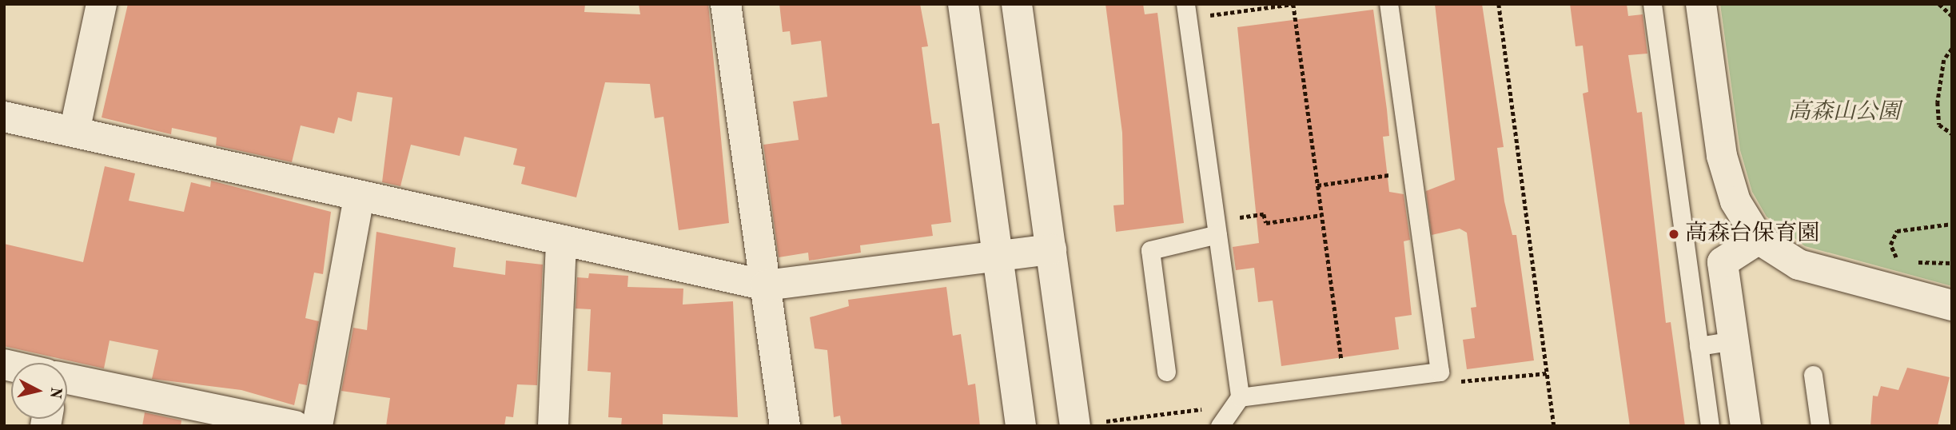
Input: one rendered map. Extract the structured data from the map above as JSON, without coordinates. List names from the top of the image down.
{
  "parks": ["高森山公園"],
  "places": ["高森台保育園"],
  "north": "right"
}
